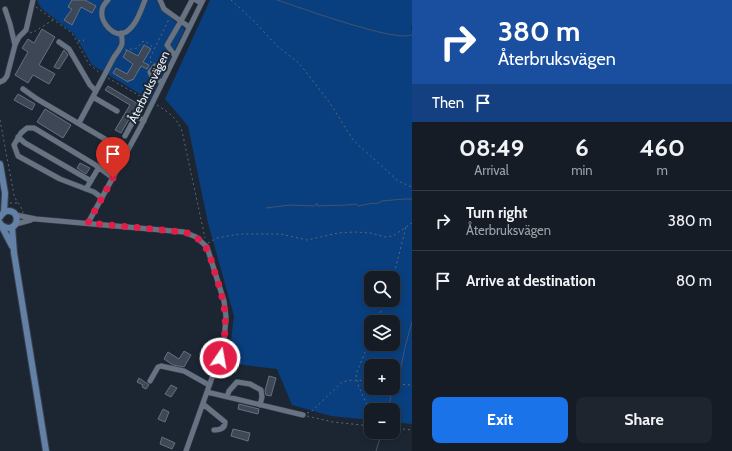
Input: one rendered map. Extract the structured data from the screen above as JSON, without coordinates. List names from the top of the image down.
{
  "streets": {
    "street": ["Återbruksvägen"]
  },
  "page": {
    "turn": ["380 m", "Återbruksvägen"],
    "then": "Then",
    "eta": [
      "08:49",
      "Arrival",
      "6",
      "min",
      "460",
      "m"
    ],
    "list": [
      {
        "name": "Turn right",
        "note": "Återbruksvägen",
        "value": "380 m"
      },
      {
        "name": "Arrive at destination",
        "value": "80 m"
      }
    ],
    "map_buttons": ["+", "−"],
    "buttons": ["Exit", "Share"]
  }
}
